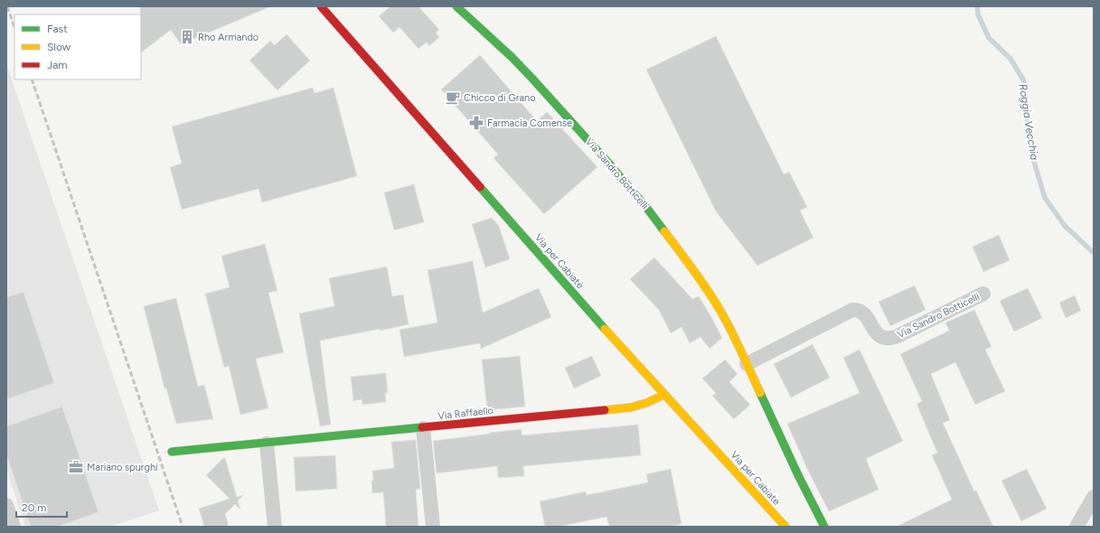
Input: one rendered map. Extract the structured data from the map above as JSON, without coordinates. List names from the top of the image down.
{
  "streets": {
    "street": ["Via Sandro Botticelli", "Via per Cabiate", "Via Raffaello"]
  },
  "crossings": [
    ["Via per Cabiate", "Via Raffaello"]
  ],
  "water": ["Roggia Vecchia"],
  "places": {
    "building": ["Rho Armando"],
    "cafe": ["Chicco di Grano"],
    "pharmacy": ["Farmacia Comense"],
    "office": ["Mariano spurghi"]
  },
  "legend": ["Fast", "Slow", "Jam"],
  "scale_bar": "20 m"
}
